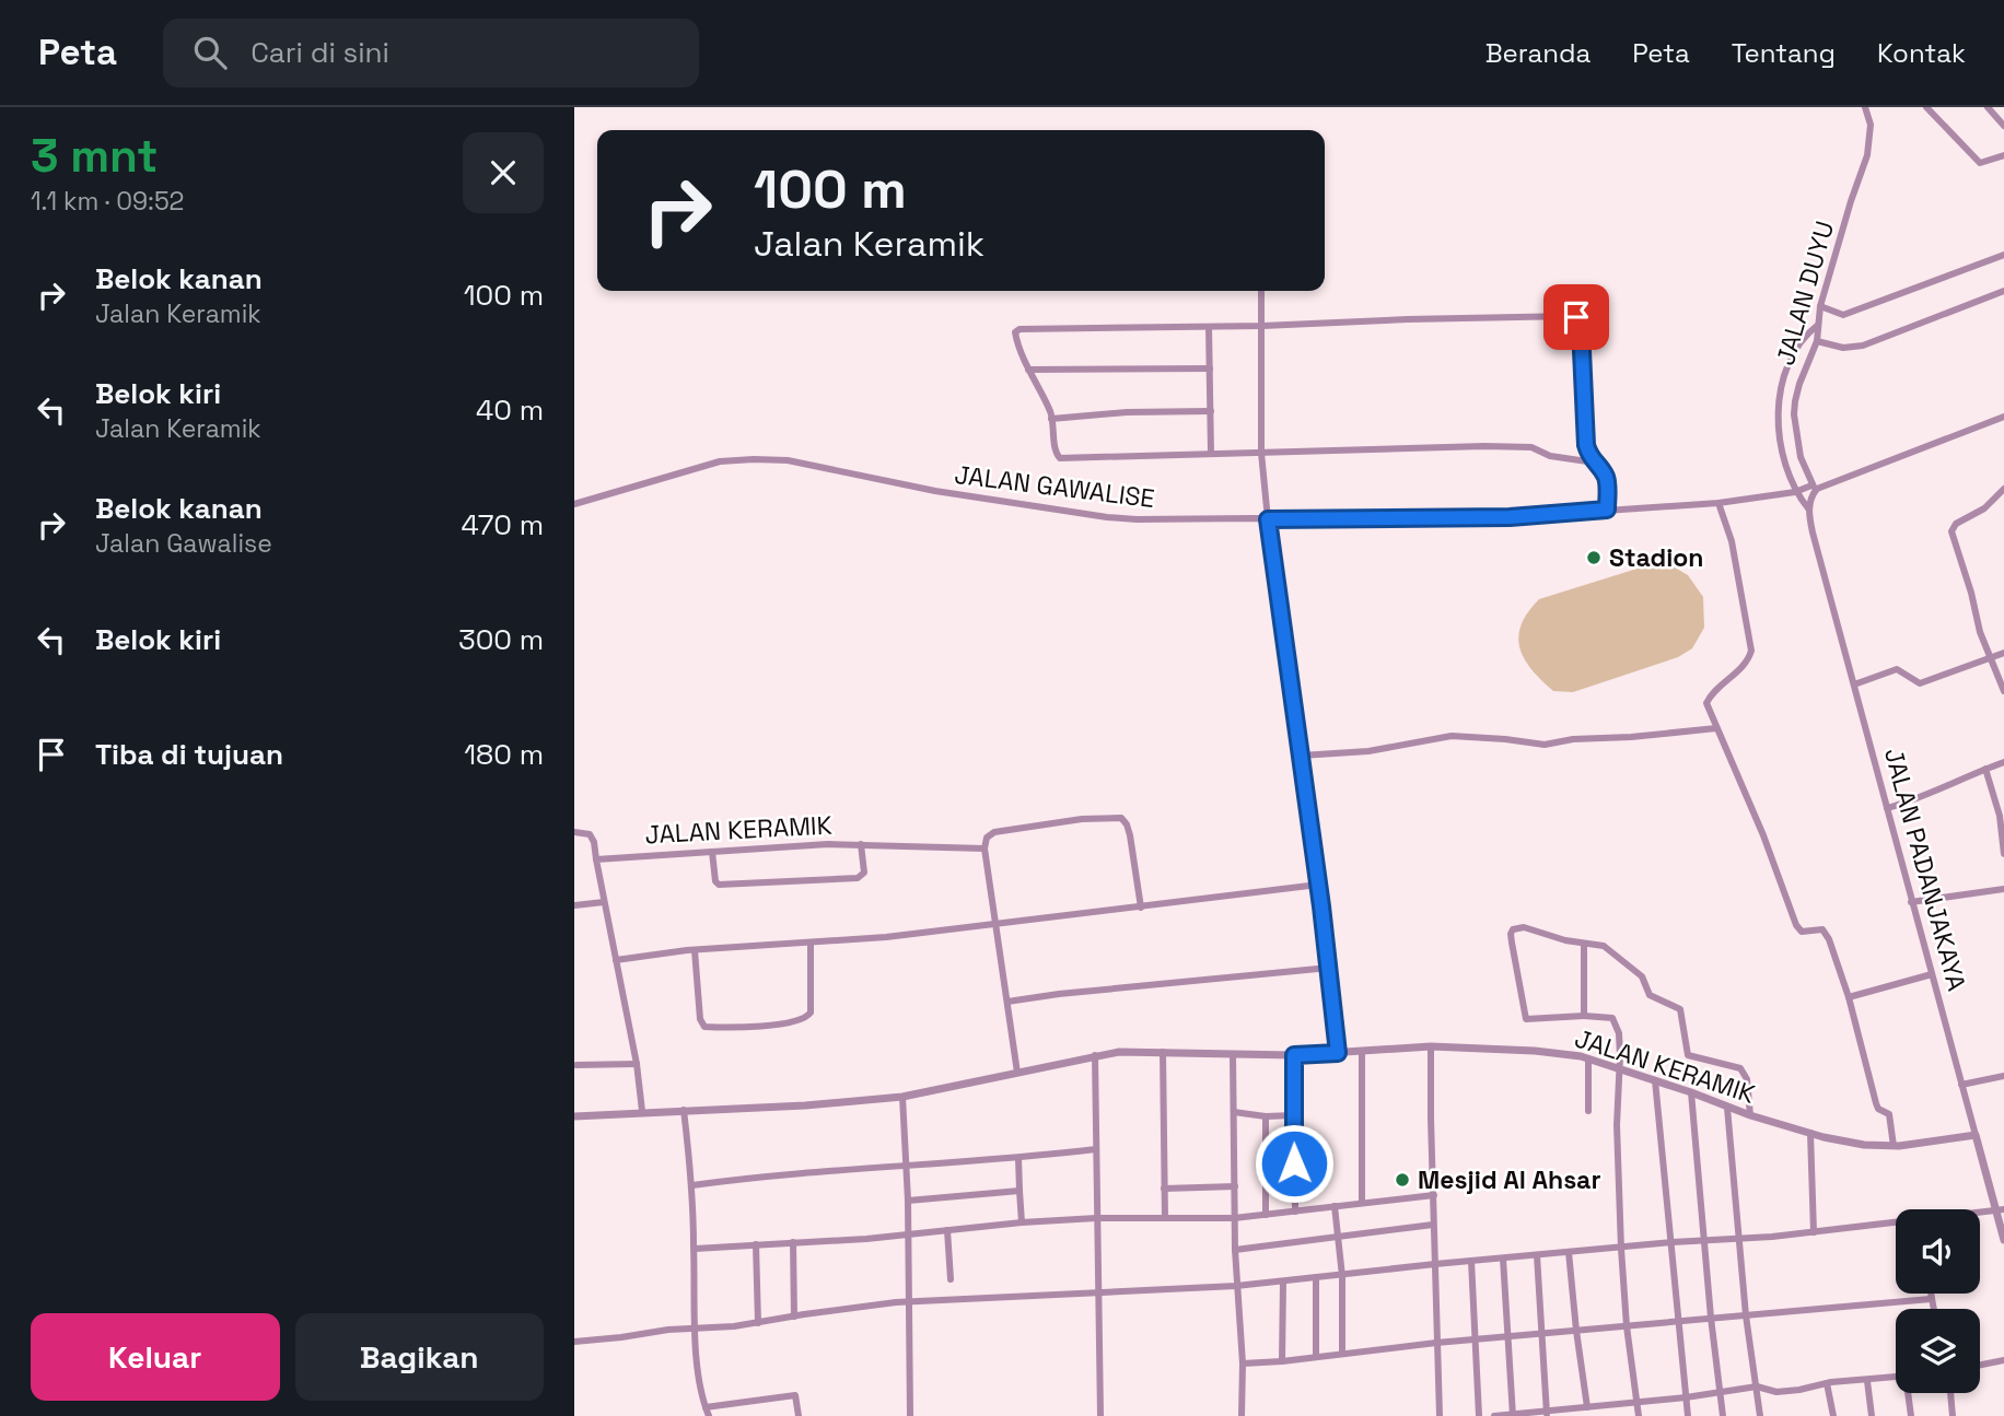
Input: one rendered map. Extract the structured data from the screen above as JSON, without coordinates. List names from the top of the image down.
{
  "streets": {
    "street": [
      "JALAN DUYU",
      "JALAN GAWALISE",
      "JALAN KERAMIK",
      "JALAN PADANJAKAYA"
    ]
  },
  "crossings": [
    ["JALAN DUYU", "JALAN GAWALISE"],
    ["JALAN KERAMIK", "JALAN PADANJAKAYA"]
  ],
  "places": ["Stadion", "Mesjid Al Ahsar"],
  "page": {
    "header": "Peta",
    "search": "Cari di sini",
    "nav": [
      "Beranda",
      "Peta",
      "Tentang",
      "Kontak"
    ],
    "heading": ["3 mnt", "1.1 km · 09:52"],
    "turn": ["100 m", "Jalan Keramik"],
    "list": [
      {
        "name": "Belok kanan",
        "note": "Jalan Keramik",
        "value": "100 m"
      },
      {
        "name": "Belok kiri",
        "note": "Jalan Keramik",
        "value": "40 m"
      },
      {
        "name": "Belok kanan",
        "note": "Jalan Gawalise",
        "value": "470 m"
      },
      {
        "name": "Belok kiri",
        "value": "300 m"
      },
      {
        "name": "Tiba di tujuan",
        "value": "180 m"
      }
    ],
    "buttons": ["Keluar", "Bagikan"]
  }
}
